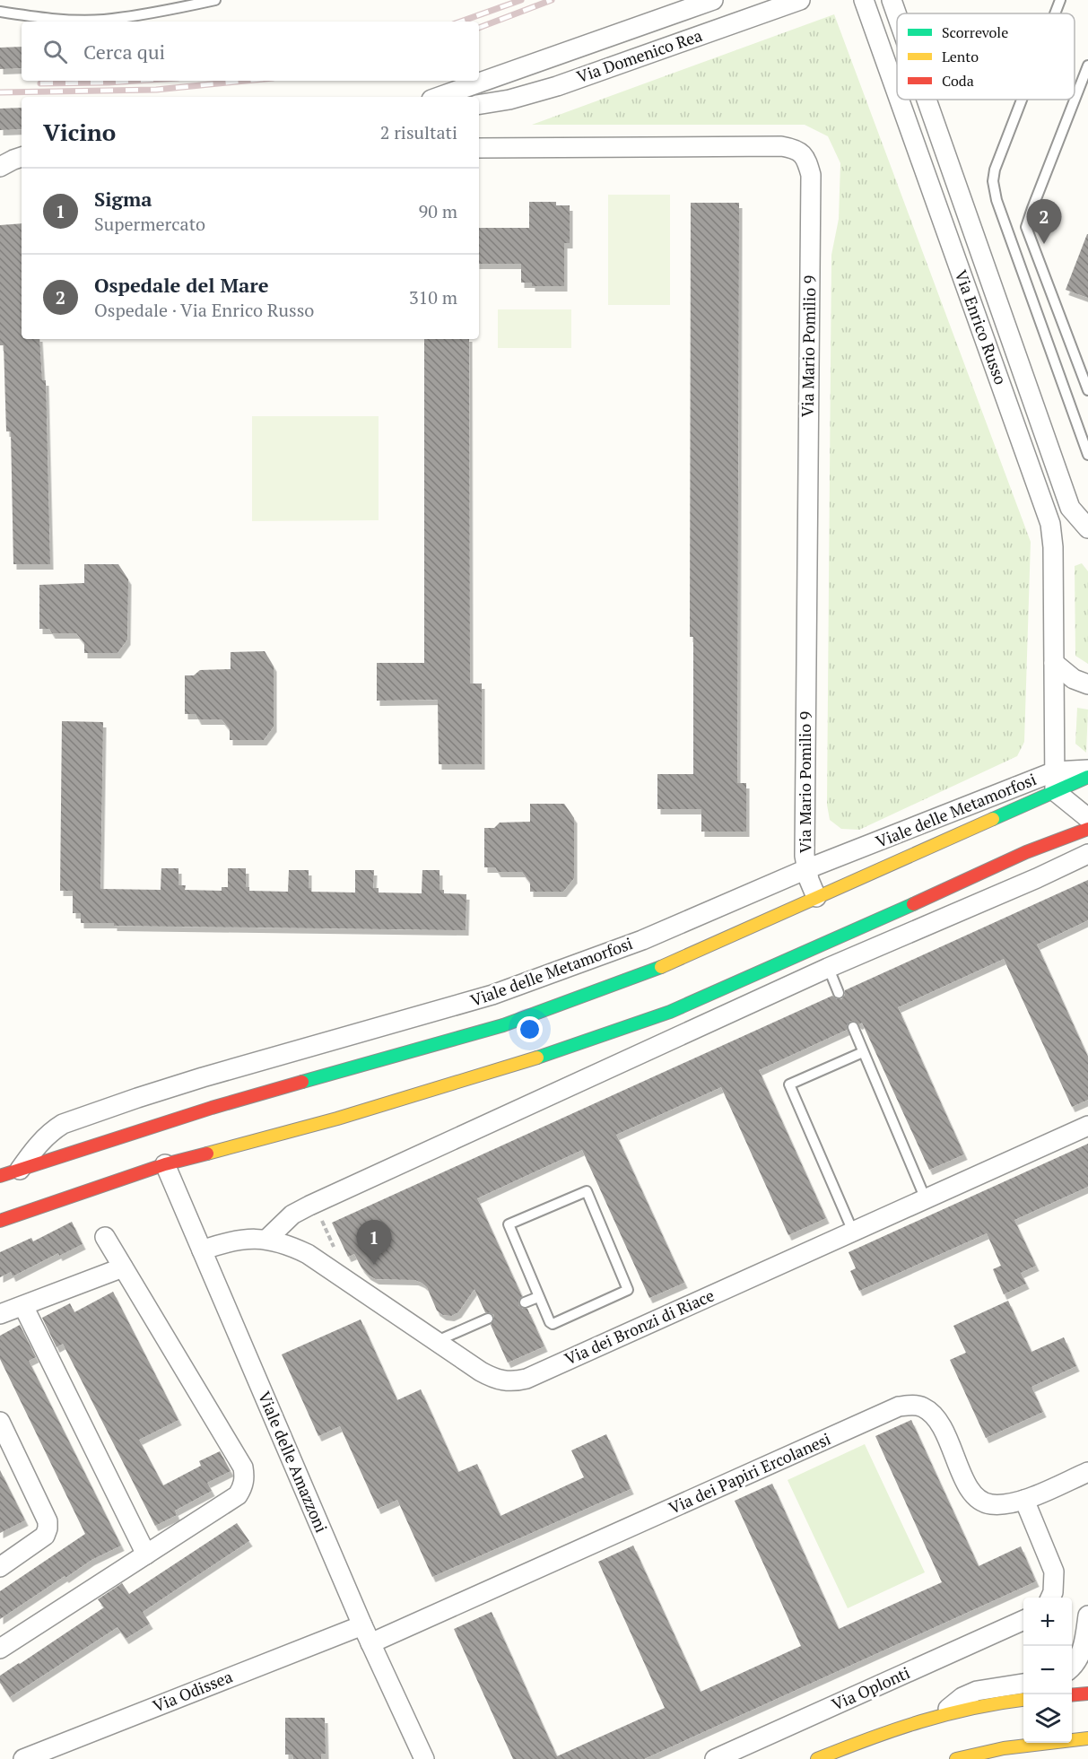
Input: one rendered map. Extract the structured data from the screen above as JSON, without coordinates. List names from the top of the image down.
{
  "streets": {
    "street": [
      "Via Domenico Rea",
      "Via Enrico Russo",
      "Via Mario Pomilio 9",
      "Viale delle Metamorfosi",
      "Via dei Bronzi di Riace",
      "Viale delle Amazzoni",
      "Via dei Papiri Ercolanesi",
      "Via Oplonti",
      "Via Odissea"
    ]
  },
  "crossings": [
    ["Via Enrico Russo", "Viale delle Metamorfosi"],
    ["Via Mario Pomilio 9", "Viale delle Metamorfosi"],
    ["Via dei Bronzi di Riace", "Viale delle Amazzoni"],
    ["Viale delle Amazzoni", "Via dei Papiri Ercolanesi"],
    ["Viale delle Amazzoni", "Via Odissea"]
  ],
  "legend": ["Scorrevole", "Lento", "Coda"],
  "page": {
    "search": "Cerca qui",
    "heading": ["Vicino", "2 risultati"],
    "list": [
      {
        "mark": "1",
        "name": "Sigma",
        "note": "Supermercato",
        "value": "90 m"
      },
      {
        "mark": "2",
        "name": "Ospedale del Mare",
        "note": "Ospedale · Via Enrico Russo",
        "value": "310 m"
      }
    ],
    "pins": ["2", "1"],
    "map_buttons": ["+", "−"]
  }
}
